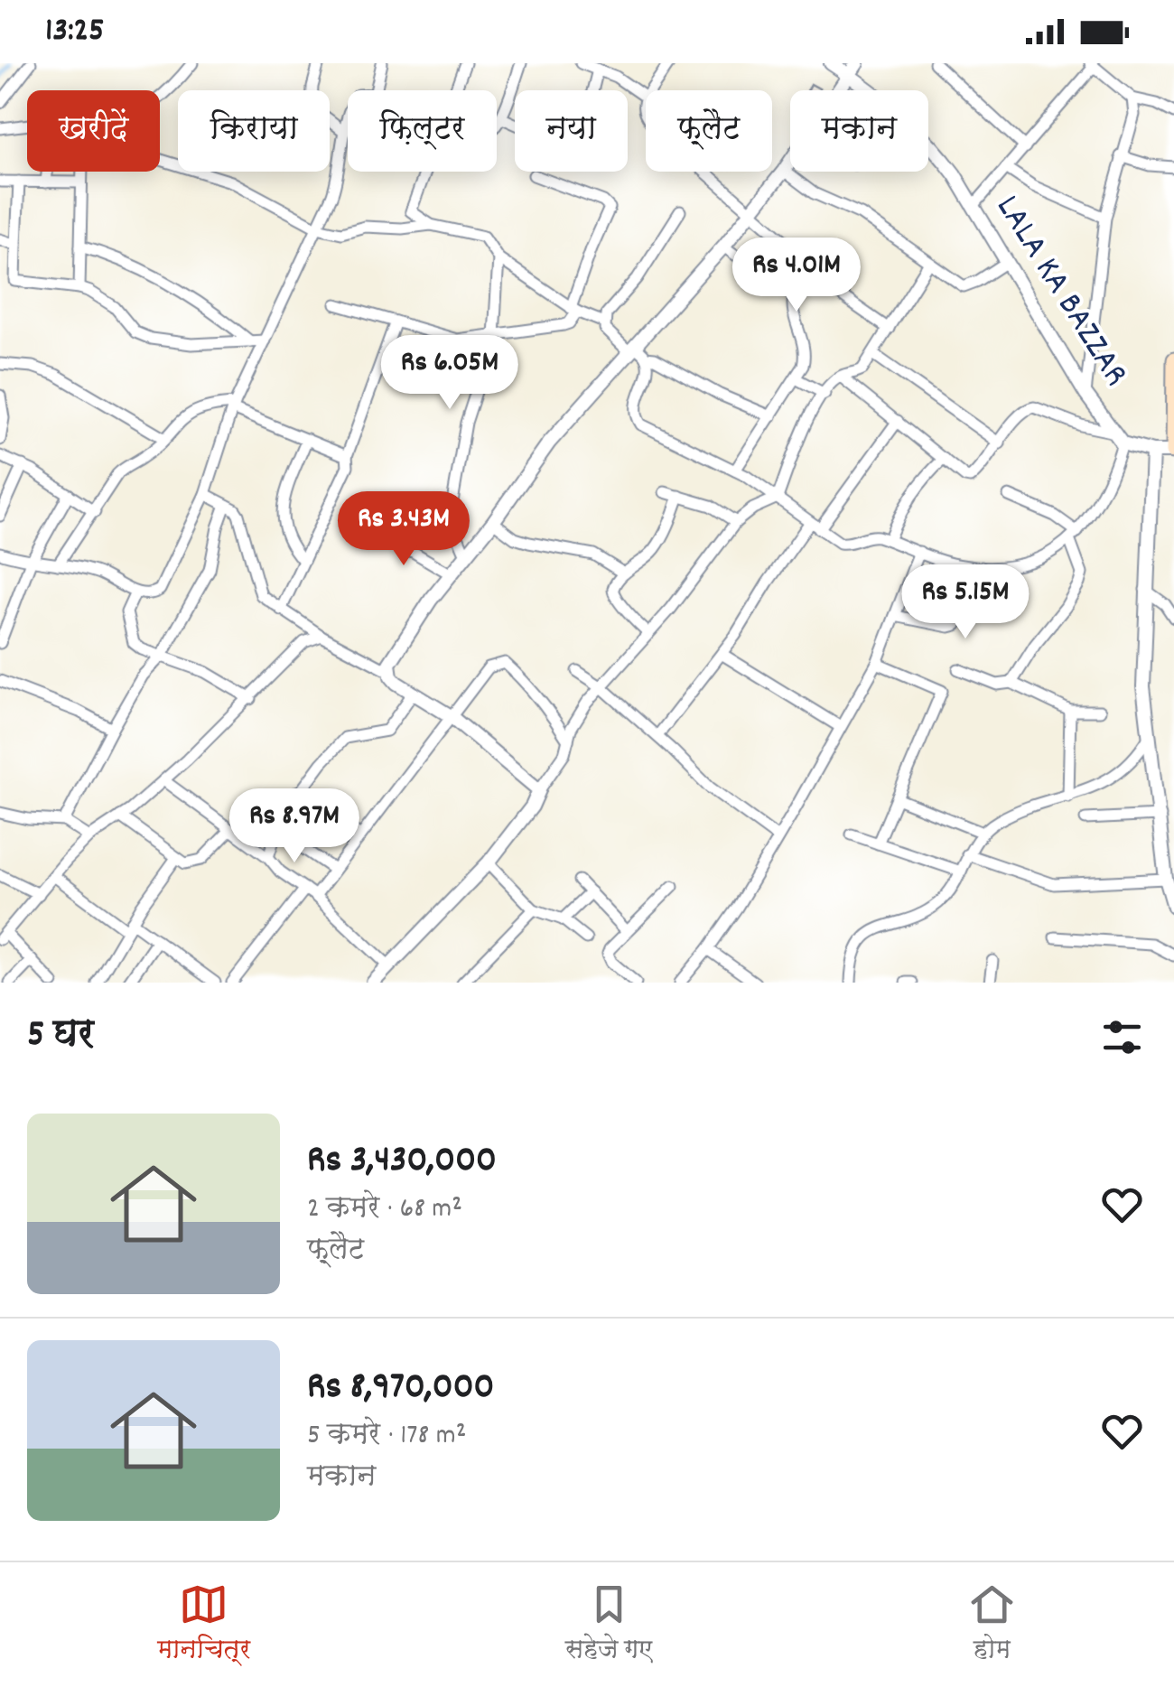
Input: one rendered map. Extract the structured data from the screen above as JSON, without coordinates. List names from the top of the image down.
{
  "streets": {
    "street": ["LALA KA BAZZAR"]
  },
  "page": {
    "status": "13:25",
    "chip": [
      "खरीदें",
      "किराया",
      "फ़िल्टर",
      "नया",
      "फ़्लैट",
      "मकान"
    ],
    "price": [
      "Rs 4.01M",
      "Rs 6.05M",
      "Rs 3.43M",
      "Rs 5.15M",
      "Rs 8.97M"
    ],
    "heading": "5 घर",
    "list": [
      {
        "name": "Rs 3,430,000",
        "note": "2 कमरे · 68 m² · फ़्लैट"
      },
      {
        "name": "Rs 8,970,000",
        "note": "5 कमरे · 178 m² · मकान"
      }
    ],
    "tabs": ["मानचित्र", "सहेजे गए", "होम"]
  }
}
